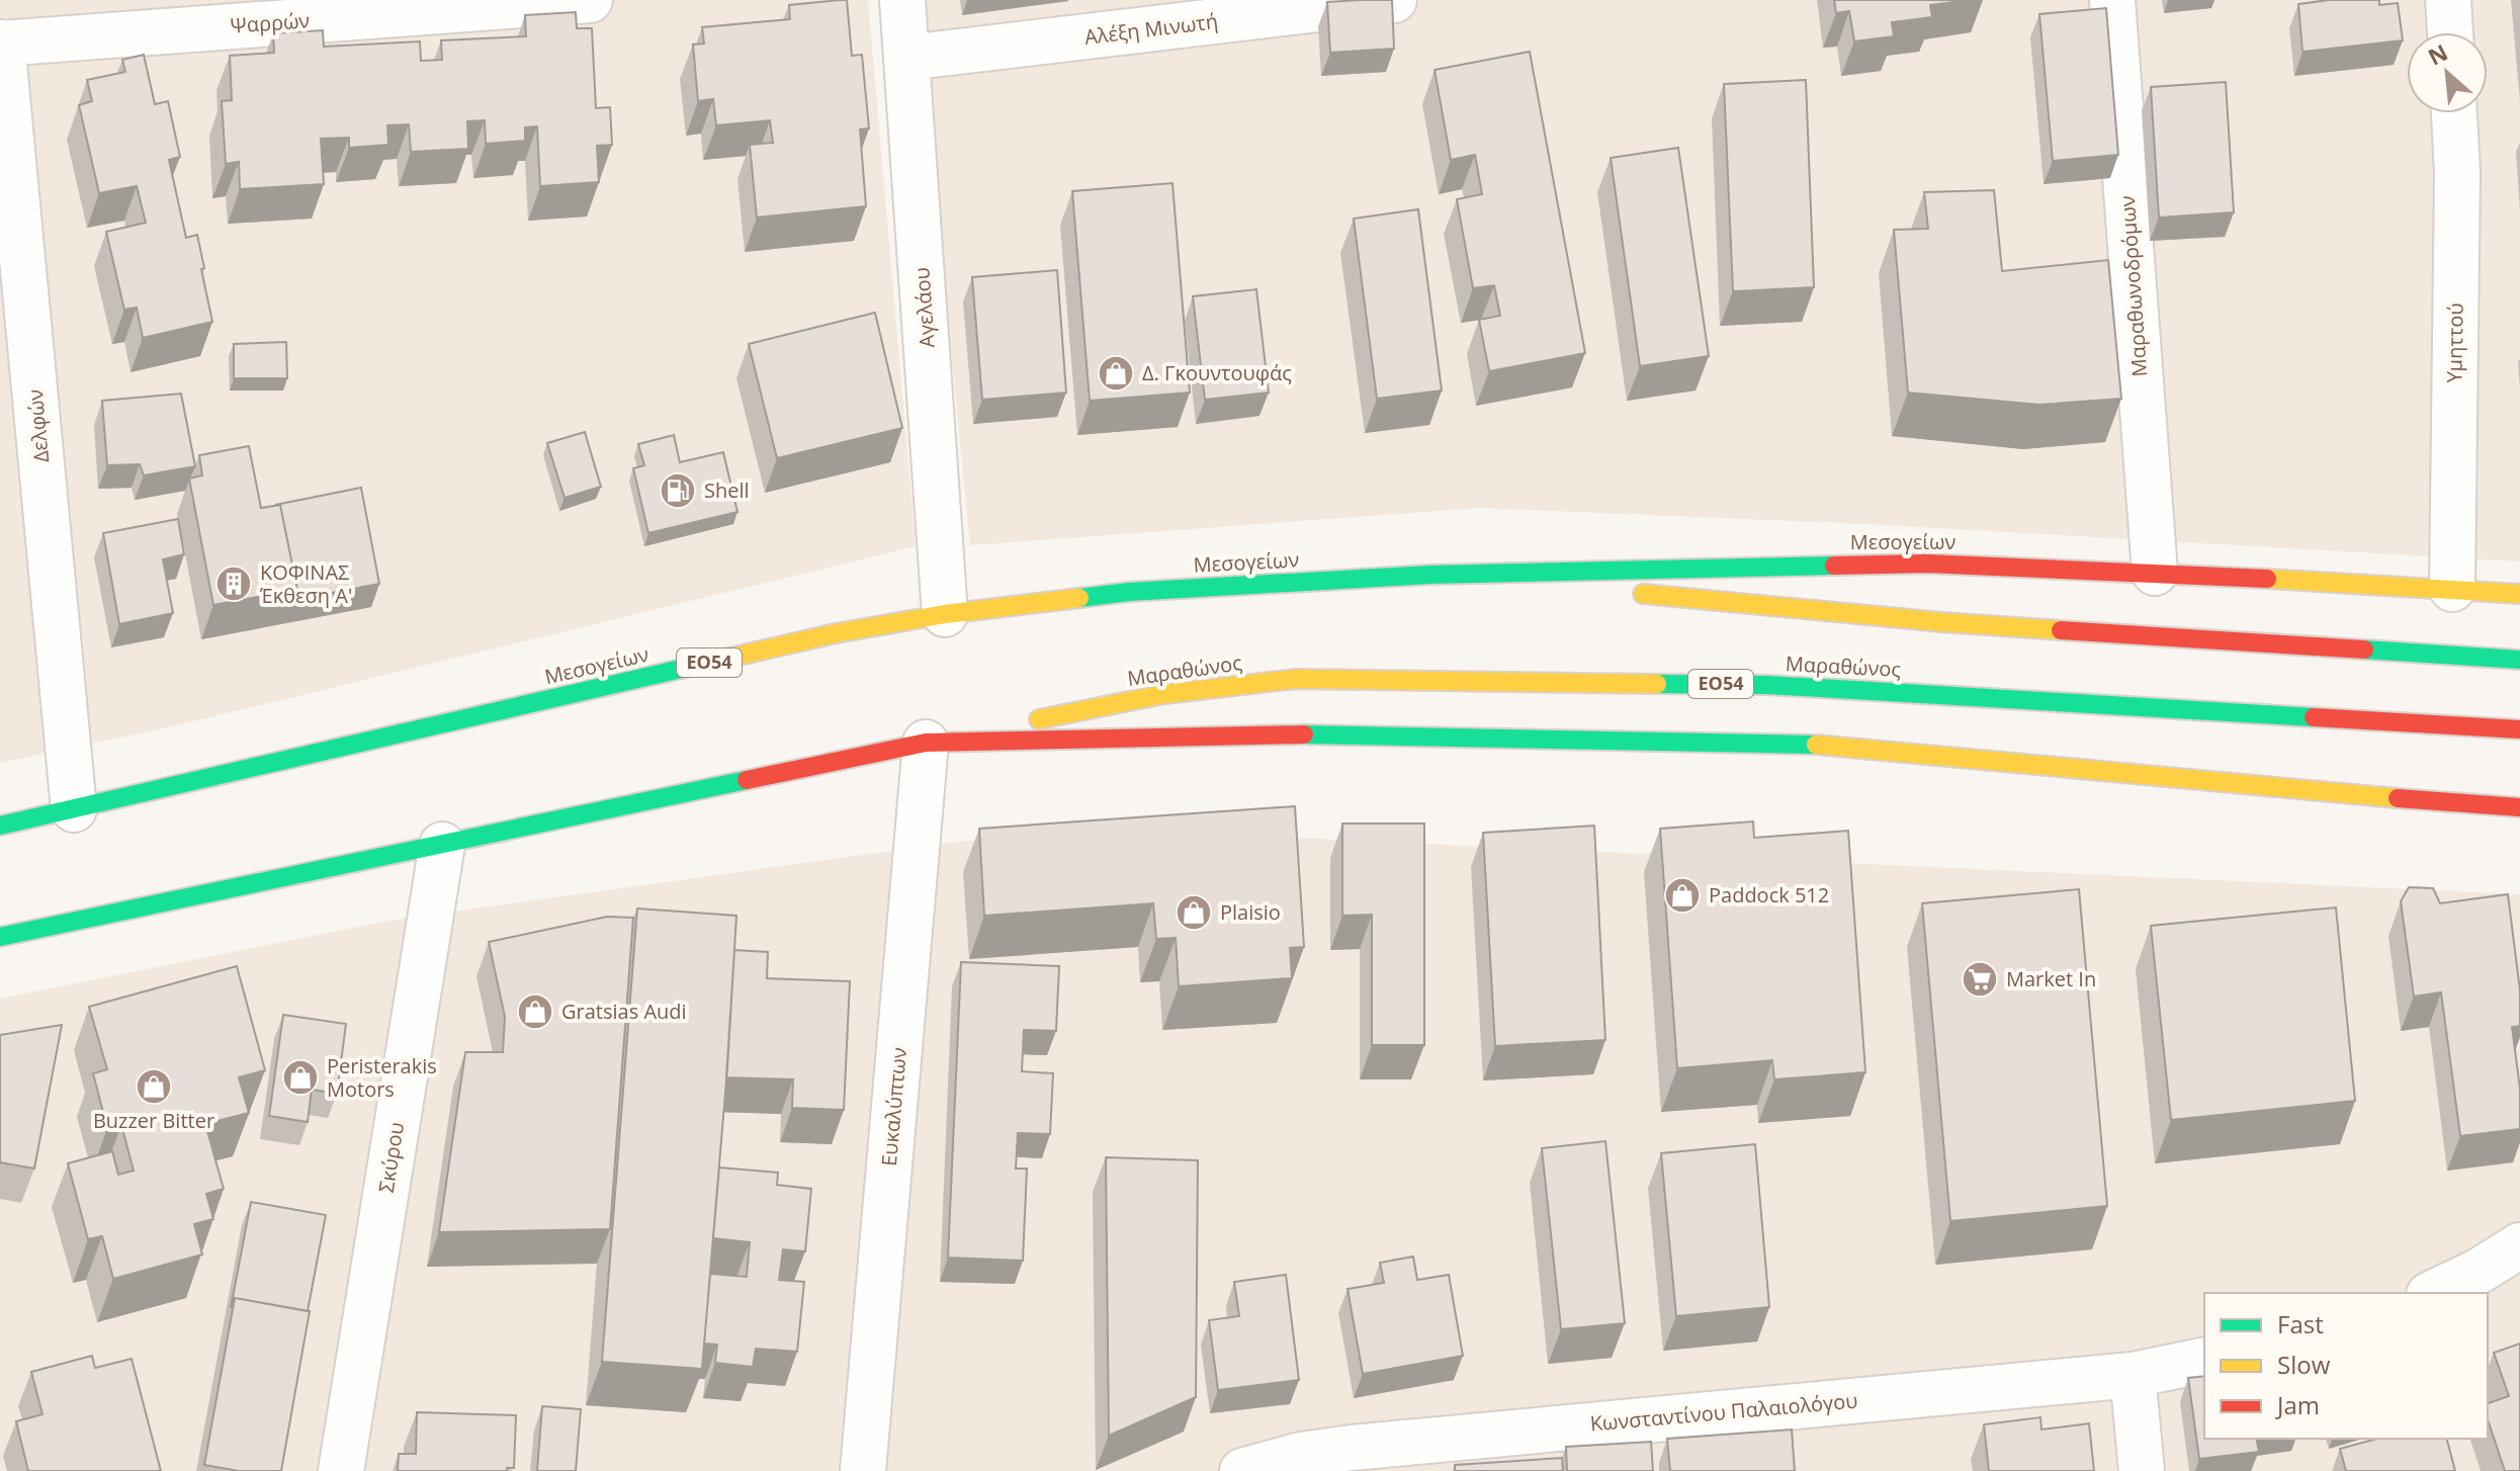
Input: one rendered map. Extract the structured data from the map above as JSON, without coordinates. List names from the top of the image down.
{
  "streets": {
    "main road": ["Μεσογείων", "ΕΟ54", "Μαραθώνος"],
    "street": [
      "Ψαρρών",
      "Αλέξη Μινωτή",
      "Μαραθωνοδρόμων",
      "Αγελάου",
      "Υμηττού",
      "Δελφών",
      "Ευκαλύπτων",
      "Σκύρου",
      "Κωνσταντίνου Παλαιολόγου"
    ]
  },
  "crossings": [
    ["Ψαρρών", "Δελφών"],
    ["Αλέξη Μινωτή", "Αγελάου"],
    ["Μαραθωνοδρόμων", "Μεσογείων"],
    ["Αγελάου", "Μεσογείων"],
    ["Υμηττού", "Μεσογείων"],
    ["Δελφών", "Μεσογείων"],
    ["Μεσογείων", "ΕΟ54"],
    ["ΕΟ54", "Μαραθώνος"],
    ["ΕΟ54", "Ευκαλύπτων"],
    ["ΕΟ54", "Σκύρου"],
    ["Μαραθώνος", "Ευκαλύπτων"]
  ],
  "places": {
    "shop": [
      "Δ. Γκουντουφάς",
      "Paddock 512",
      "Plaisio",
      "Gratsias Audi",
      "Peristerakis Motors",
      "Buzzer Bitter"
    ],
    "fuel station": ["Shell"],
    "building": ["ΚΟΦΙΝΑΣ Έκθεση Α'"],
    "supermarket": ["Market In"]
  },
  "legend": ["Fast", "Slow", "Jam"],
  "north": "top left"
}
